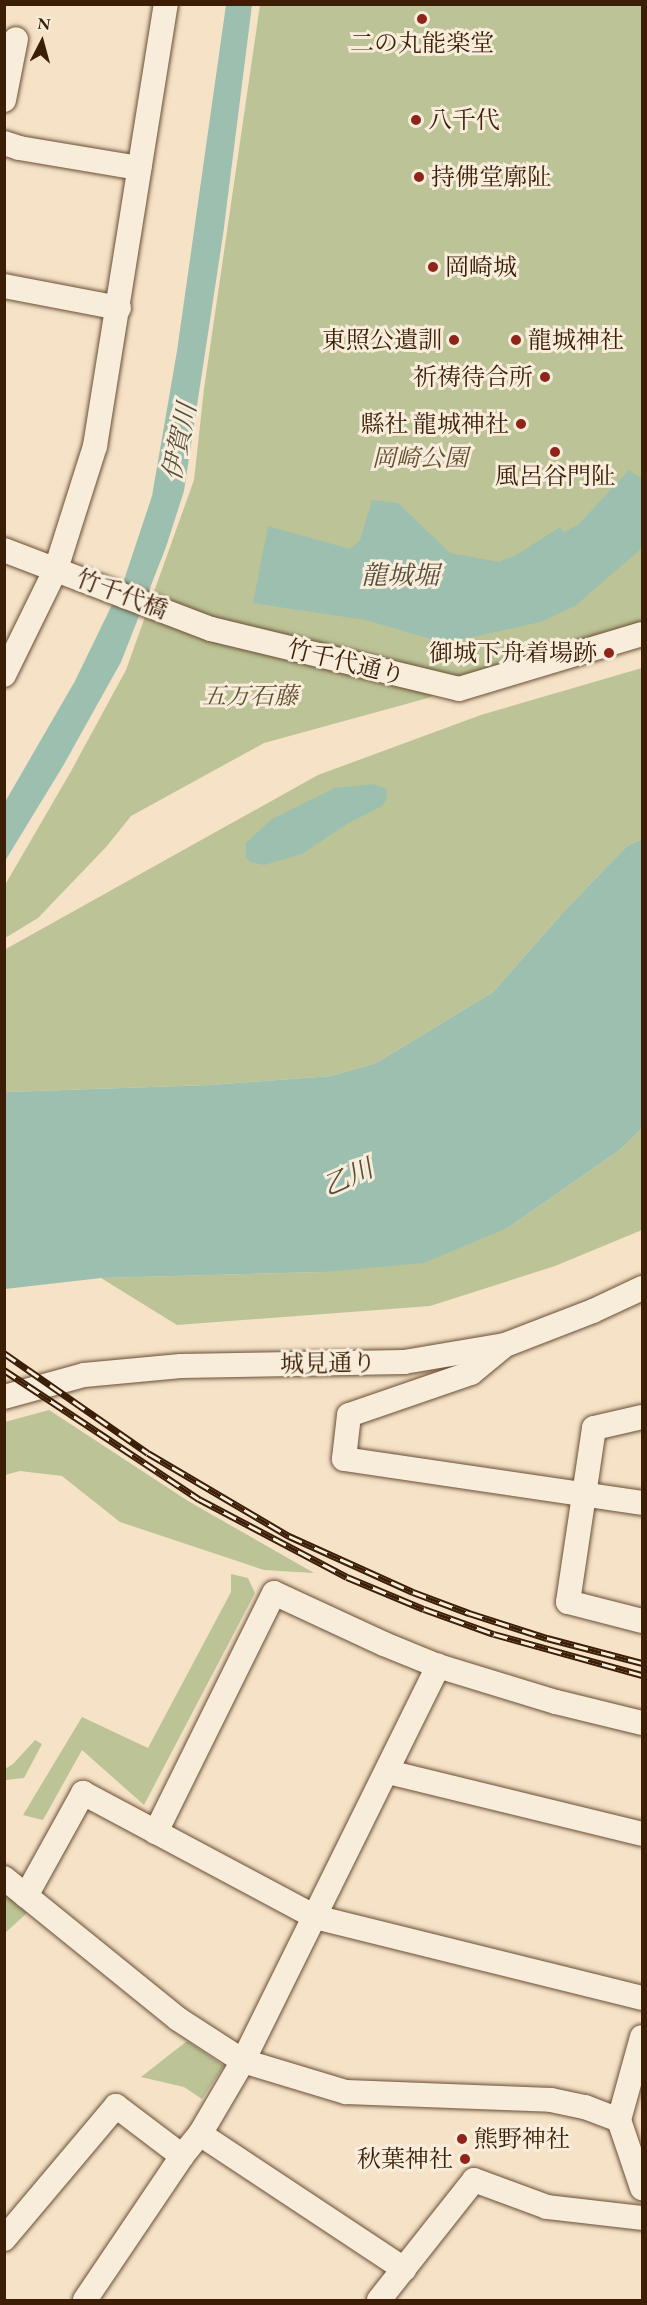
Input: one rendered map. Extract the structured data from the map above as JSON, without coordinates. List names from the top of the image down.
{
  "streets": {
    "street": ["竹千代橋", "竹千代通り", "城見通り"]
  },
  "crossings": [
    ["竹千代橋", "竹千代通り"]
  ],
  "water": ["伊賀川", "龍城堀", "乙川"],
  "parks": ["岡崎公園", "五万石藤"],
  "places": [
    "二の丸能楽堂",
    "八千代",
    "持佛堂廓阯",
    "岡崎城",
    "東照公遺訓",
    "龍城神社",
    "祈祷待合所",
    "縣社 龍城神社",
    "風呂谷門阯",
    "御城下舟着場跡",
    "熊野神社",
    "秋葉神社"
  ],
  "north": "top"
}
